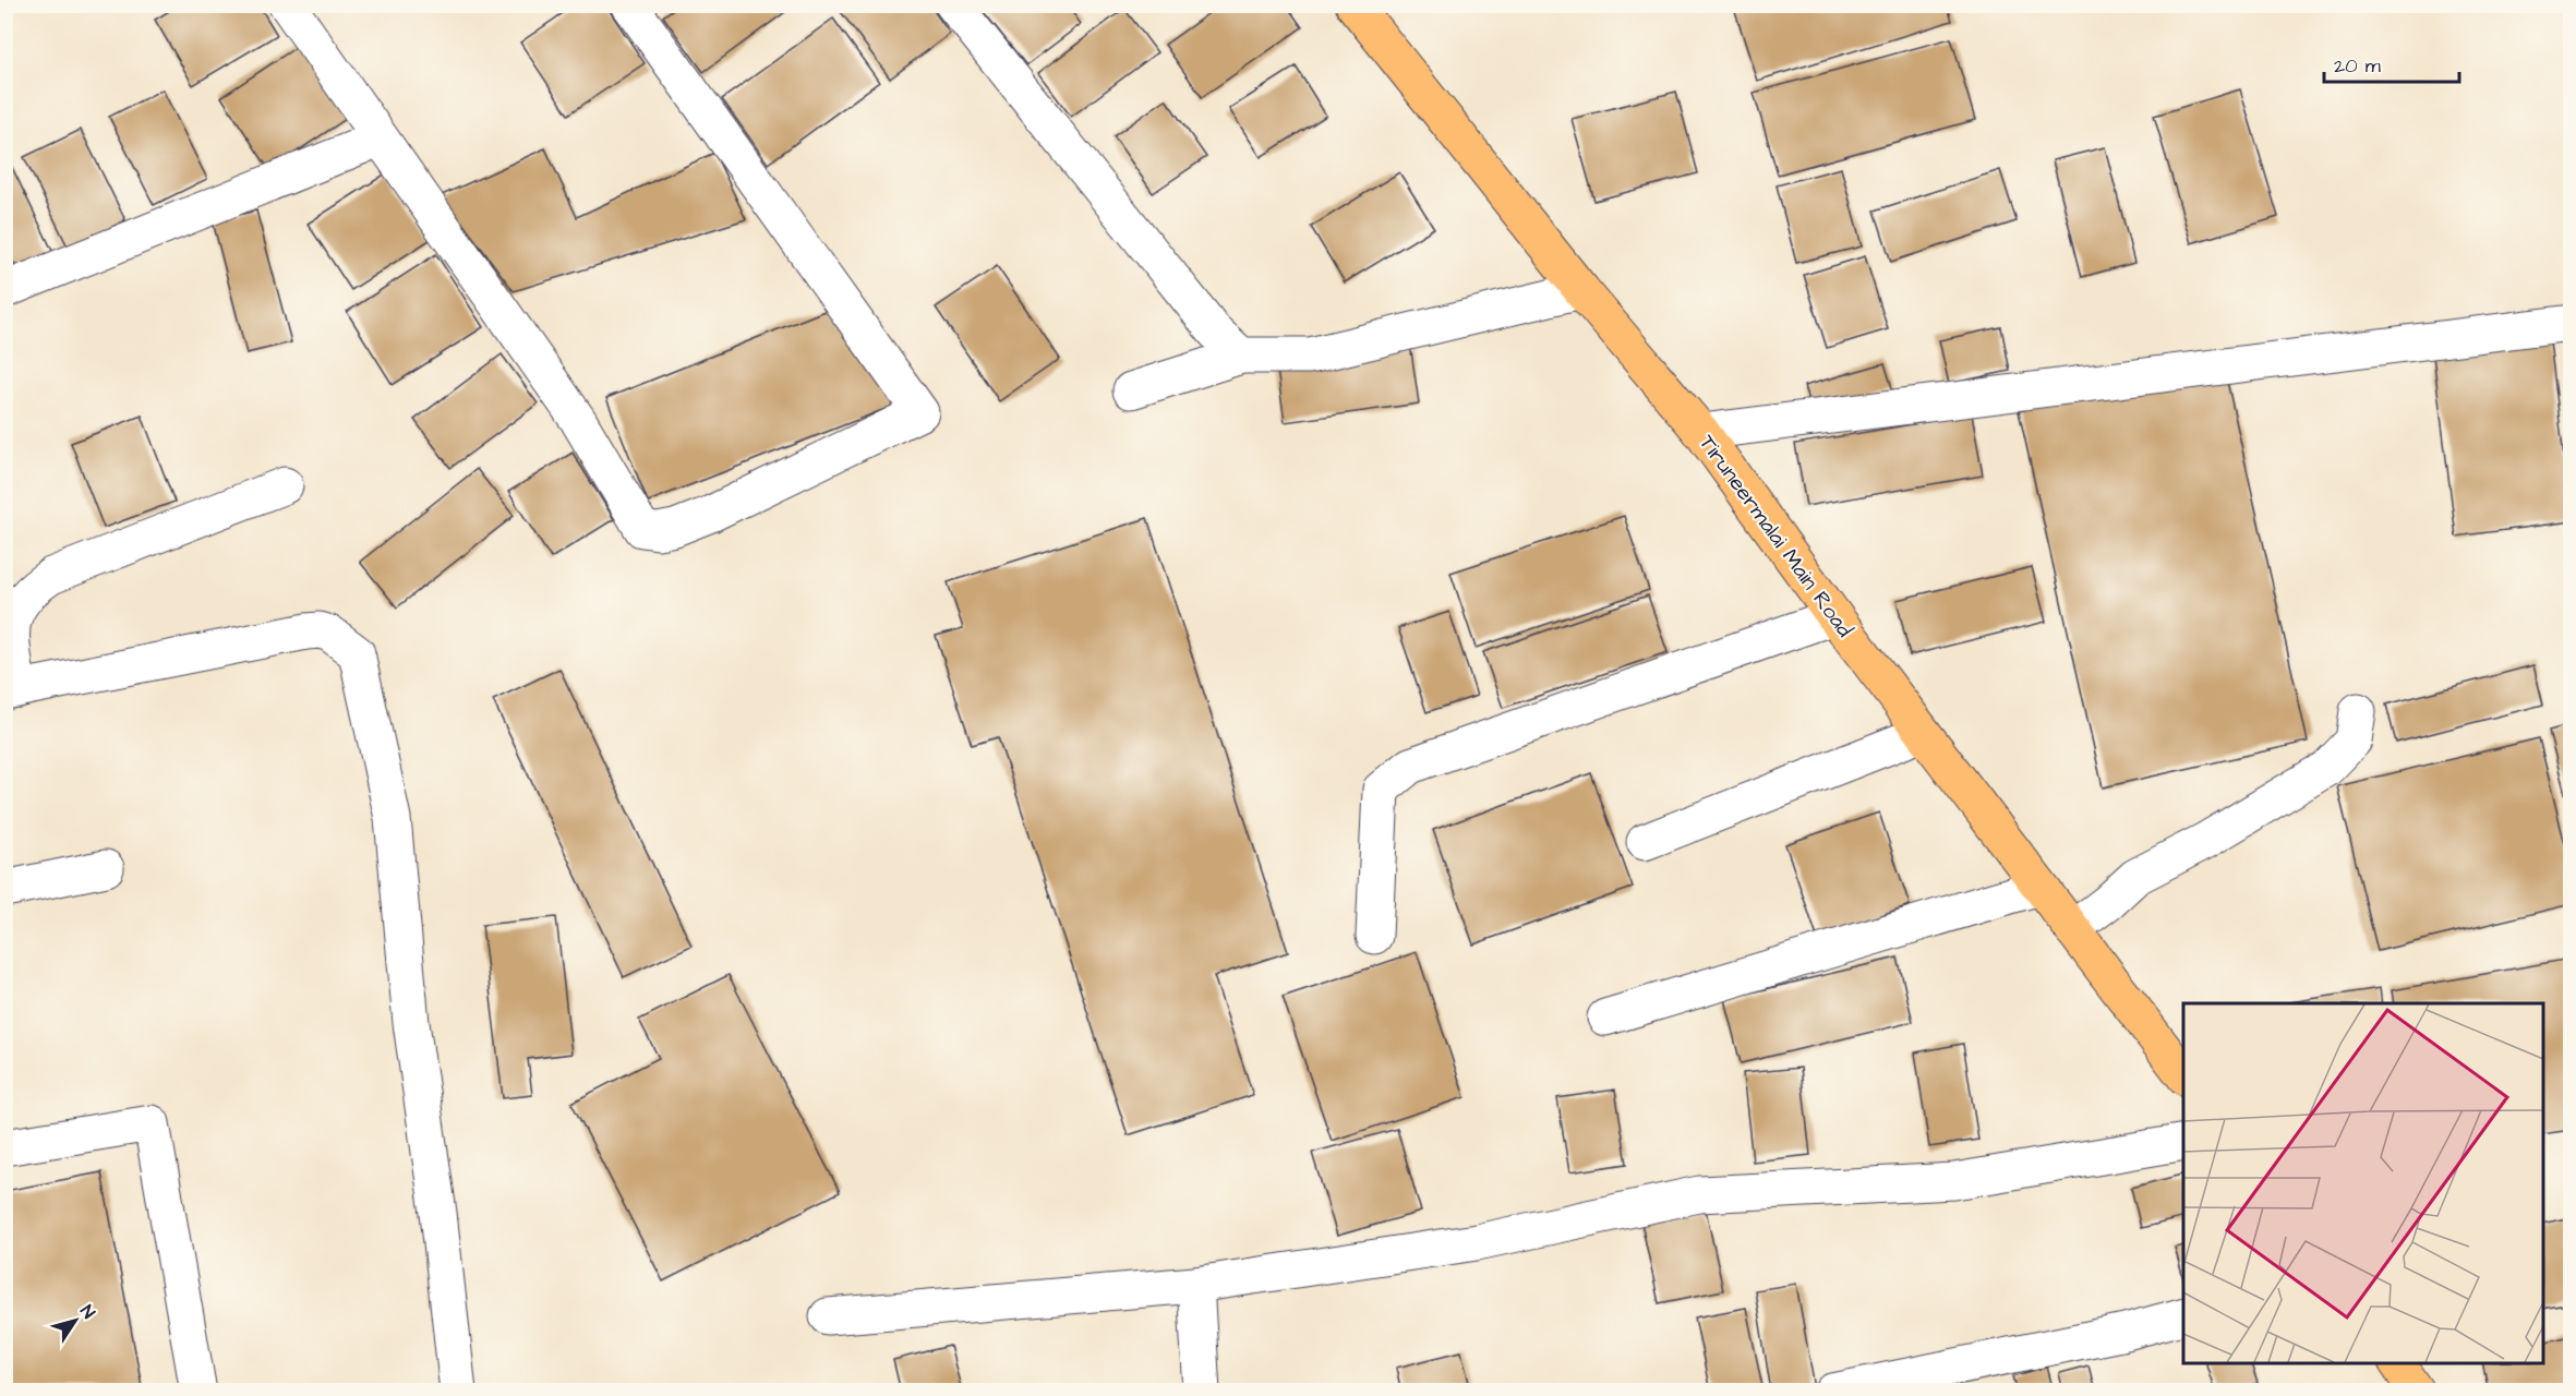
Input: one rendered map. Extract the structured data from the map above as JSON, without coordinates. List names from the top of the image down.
{
  "streets": {
    "main road": ["Tiruneermalai Main Road"]
  },
  "scale_bar": "20 m",
  "north": "top right"
}
